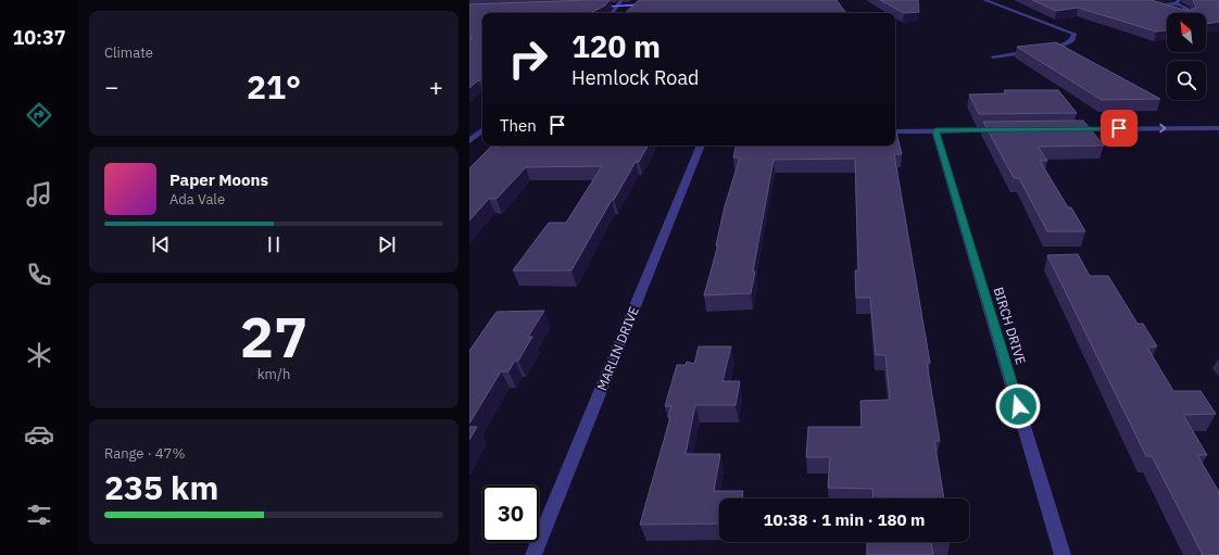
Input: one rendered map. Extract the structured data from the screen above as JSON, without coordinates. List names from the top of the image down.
{
  "streets": {
    "street": ["BIRCH DRIVE", "MARLIN DRIVE"]
  },
  "north": "top left",
  "page": {
    "tabs": "10:37",
    "tile": [
      "Climate",
      ["27", "km/h"],
      ["Range · 47%", "235 km"]
    ],
    "turn": ["120 m", "Hemlock Road"],
    "heat": ["−", "21°", "+"],
    "then": "Then",
    "song": ["Paper Moons", "Ada Vale"],
    "limit": "30",
    "trip": "10:38 · 1 min · 180 m"
  }
}
